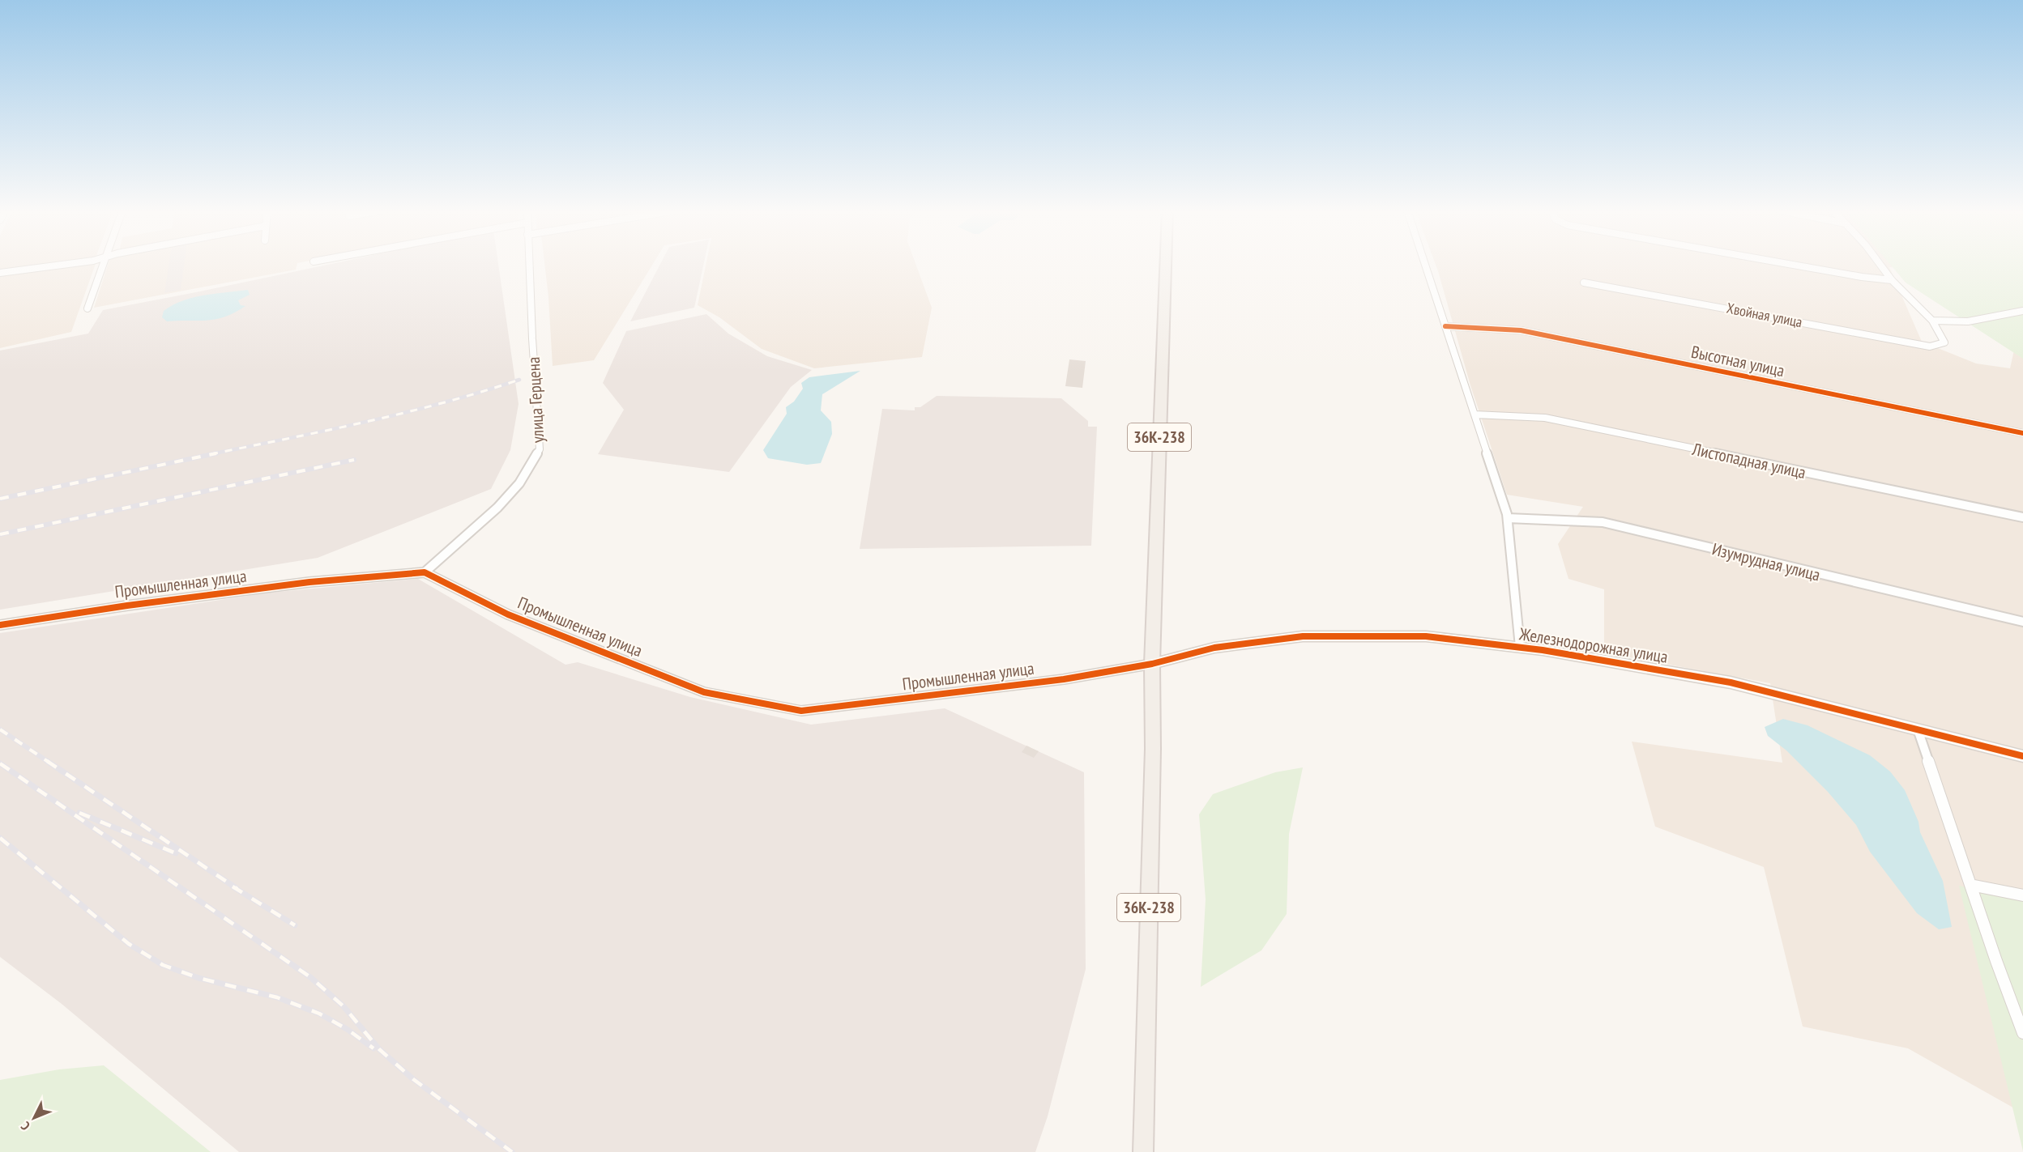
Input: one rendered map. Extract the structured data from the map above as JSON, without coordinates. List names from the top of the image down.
{
  "streets": {
    "main road": ["36К-238"],
    "street": [
      "Хвойная улица",
      "Высотная улица",
      "улица Герцена",
      "Листопадная улица",
      "Изумрудная улица",
      "Промышленная улица",
      "Железнодорожная улица"
    ]
  },
  "crossings": [
    ["улица Герцена", "Промышленная улица"],
    ["36К-238", "Промышленная улица"],
    ["36К-238", "Железнодорожная улица"],
    ["Промышленная улица", "Железнодорожная улица"]
  ],
  "north": "bottom left"
}
